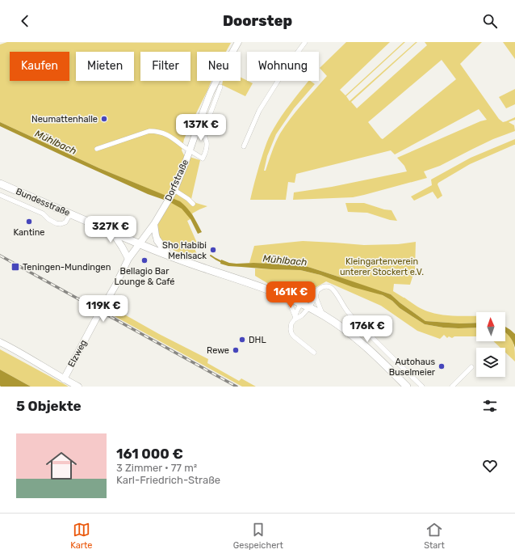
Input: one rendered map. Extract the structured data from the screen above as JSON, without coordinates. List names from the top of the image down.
{
  "streets": {
    "main road": ["Bundesstraße"],
    "street": ["Dorfstraße", "Elzweg"]
  },
  "crossings": [
    ["Dorfstraße", "Bundesstraße"],
    ["Dorfstraße", "Elzweg"],
    ["Bundesstraße", "Elzweg"]
  ],
  "water": ["Mühlbach"],
  "parks": ["Kleingartenverein unterer Stockert e.V."],
  "places": {
    "other": [
      "Neumattenhalle",
      "Kantine",
      "Sho Habibi Mehlsack",
      "Bellagio Bar Lounge & Café",
      "DHL",
      "Rewe",
      "Autohaus Buselmeier"
    ],
    "transit": ["Teningen-Mundingen"]
  },
  "north": "top",
  "page": {
    "header": "Doorstep",
    "chip": [
      "Kaufen",
      "Mieten",
      "Filter",
      "Neu",
      "Wohnung"
    ],
    "price": [
      "137K €",
      "327K €",
      "161K €",
      "119K €",
      "176K €"
    ],
    "heading": "5 Objekte",
    "list": [
      {
        "name": "161 000 €",
        "note": "3 Zimmer · 77 m² · Karl-Friedrich-Straße"
      }
    ],
    "tabs": ["Karte", "Gespeichert", "Start"]
  }
}
